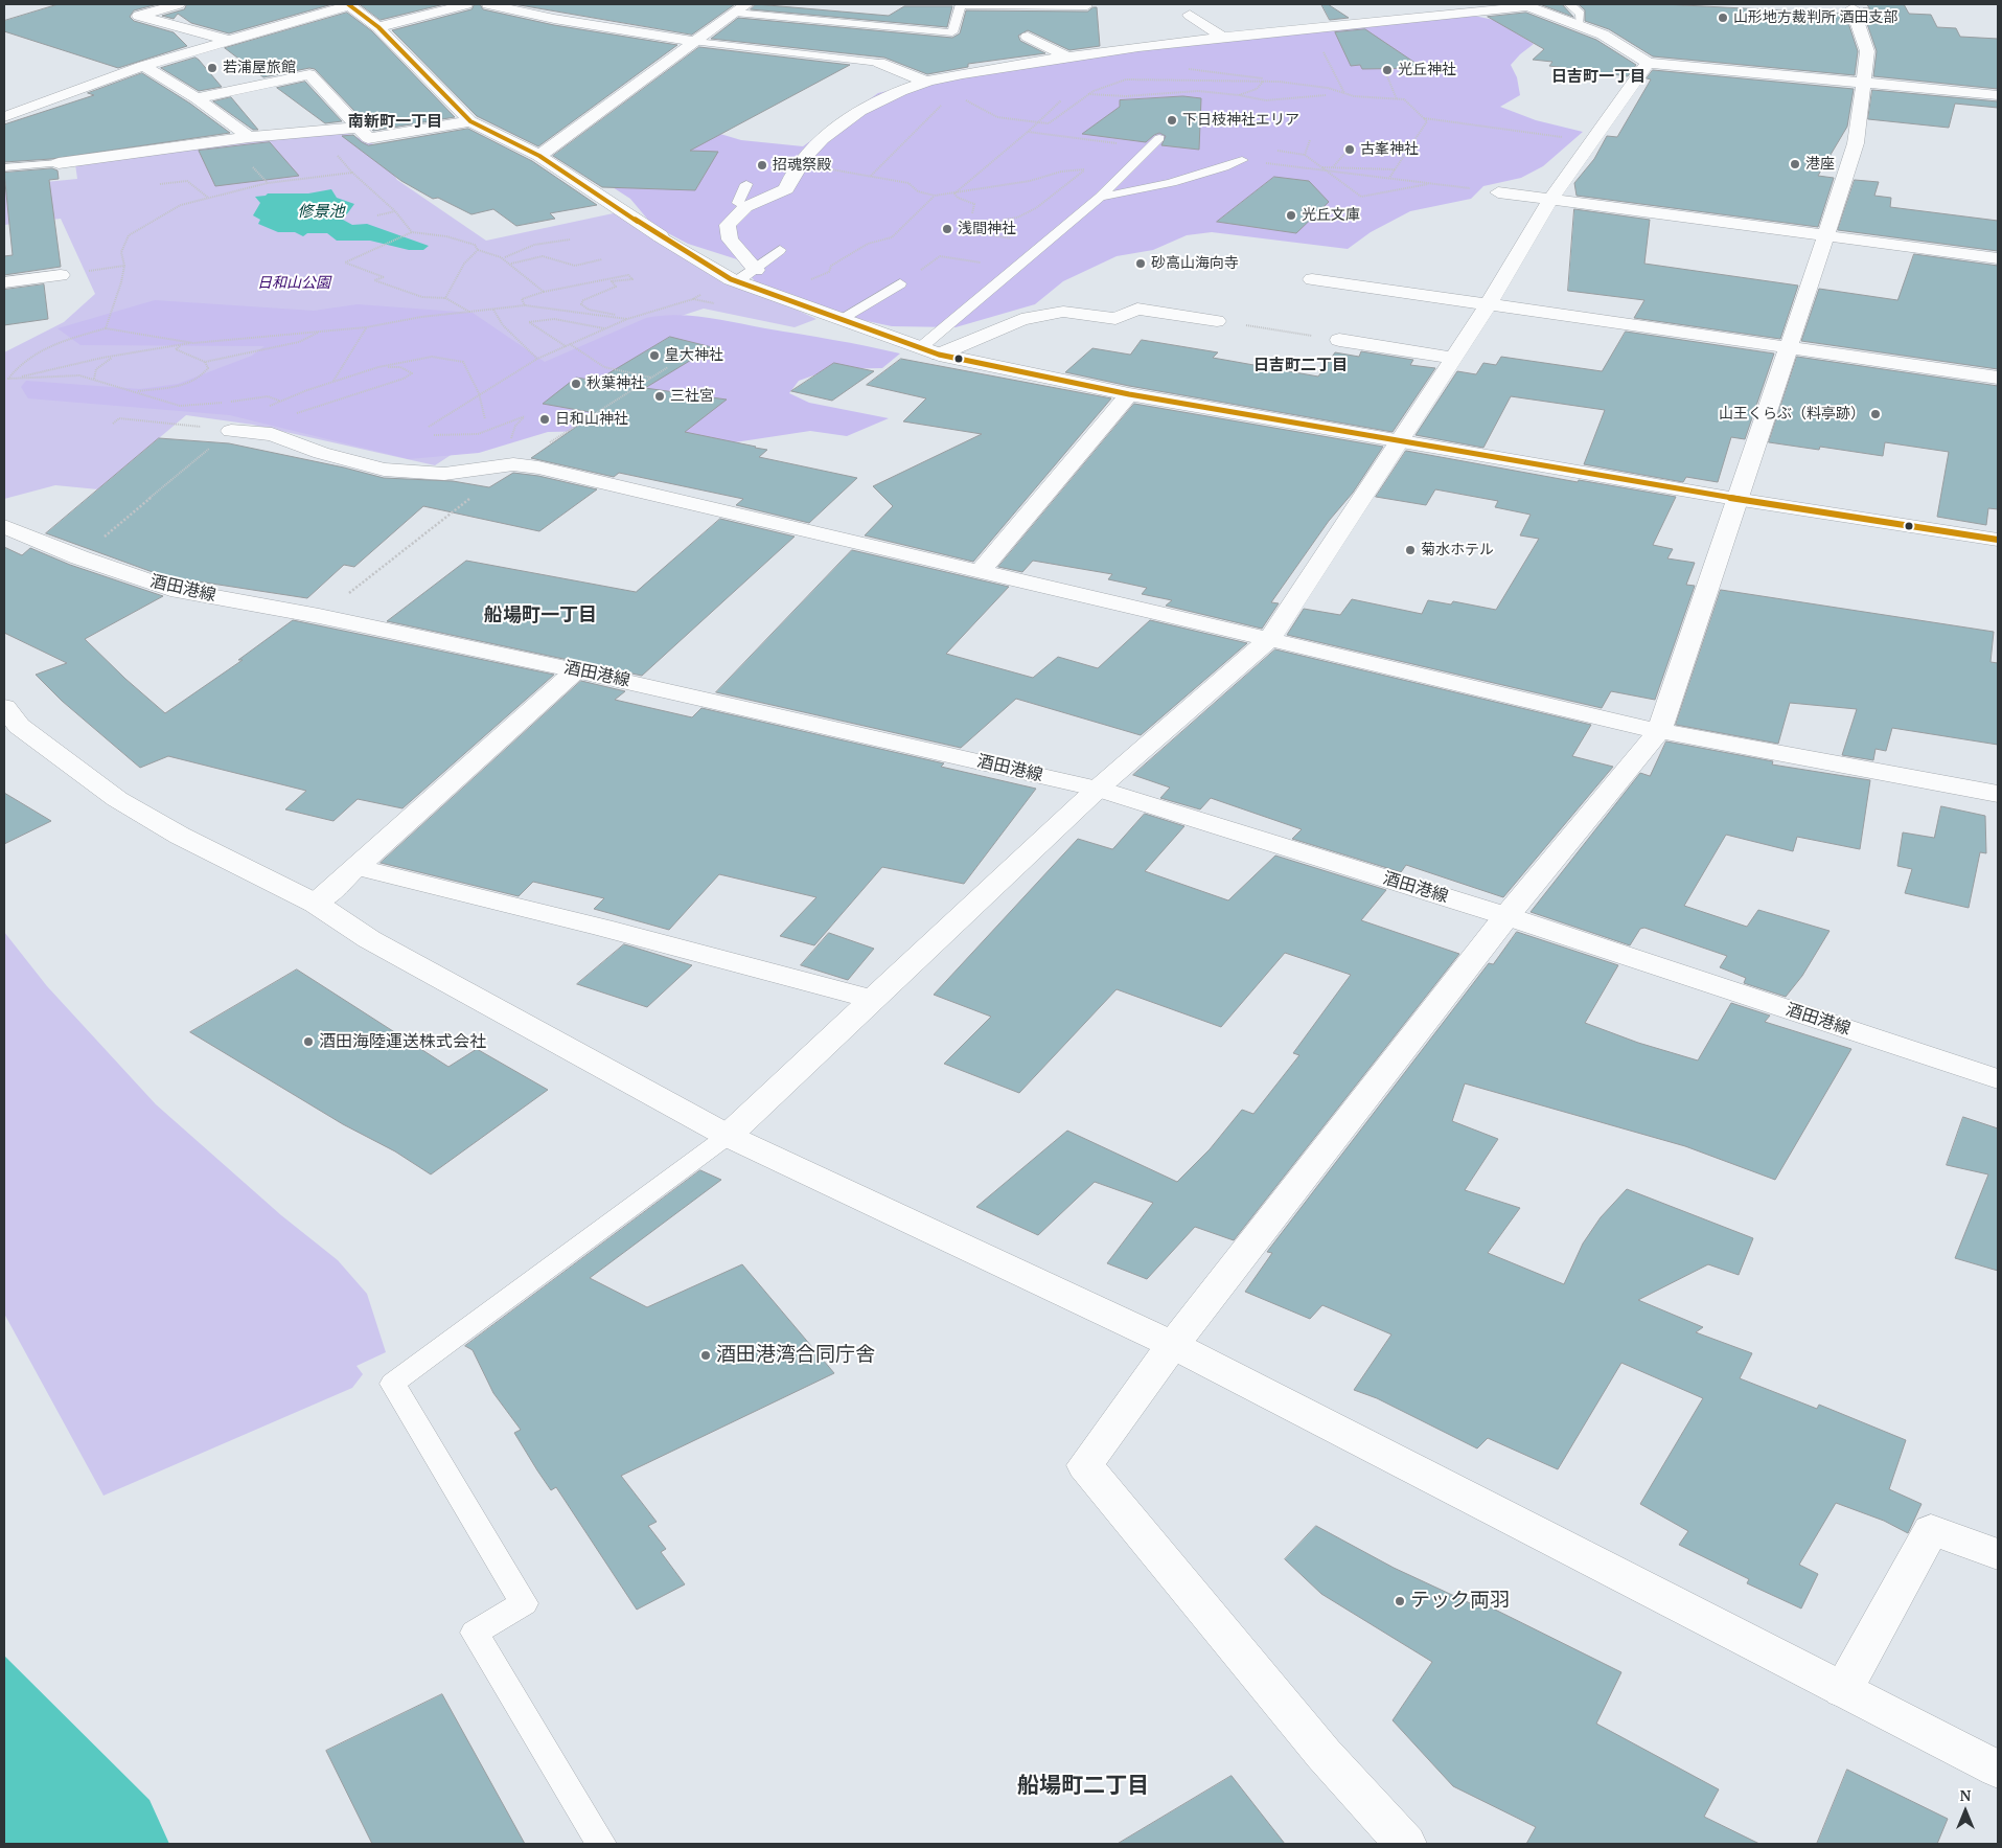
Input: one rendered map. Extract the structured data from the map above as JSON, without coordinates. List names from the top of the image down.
{
  "streets": {
    "street": ["酒田港線"]
  },
  "districts": [
    "日吉町一丁目",
    "南新町一丁目",
    "日吉町二丁目",
    "船場町一丁目",
    "船場町二丁目"
  ],
  "water": ["修景池"],
  "parks": ["日和山公園"],
  "places": [
    "山形地方裁判所 酒田支部",
    "若浦屋旅館",
    "光丘神社",
    "下日枝神社エリア",
    "古峯神社",
    "港座",
    "招魂祭殿",
    "光丘文庫",
    "浅間神社",
    "砂高山海向寺",
    "皇大神社",
    "秋葉神社",
    "三社宮",
    "山王くらぶ（料亭跡）",
    "日和山神社",
    "菊水ホテル",
    "酒田海陸運送株式会社",
    "酒田港湾合同庁舎",
    "テック両羽"
  ],
  "north": "top"
}
